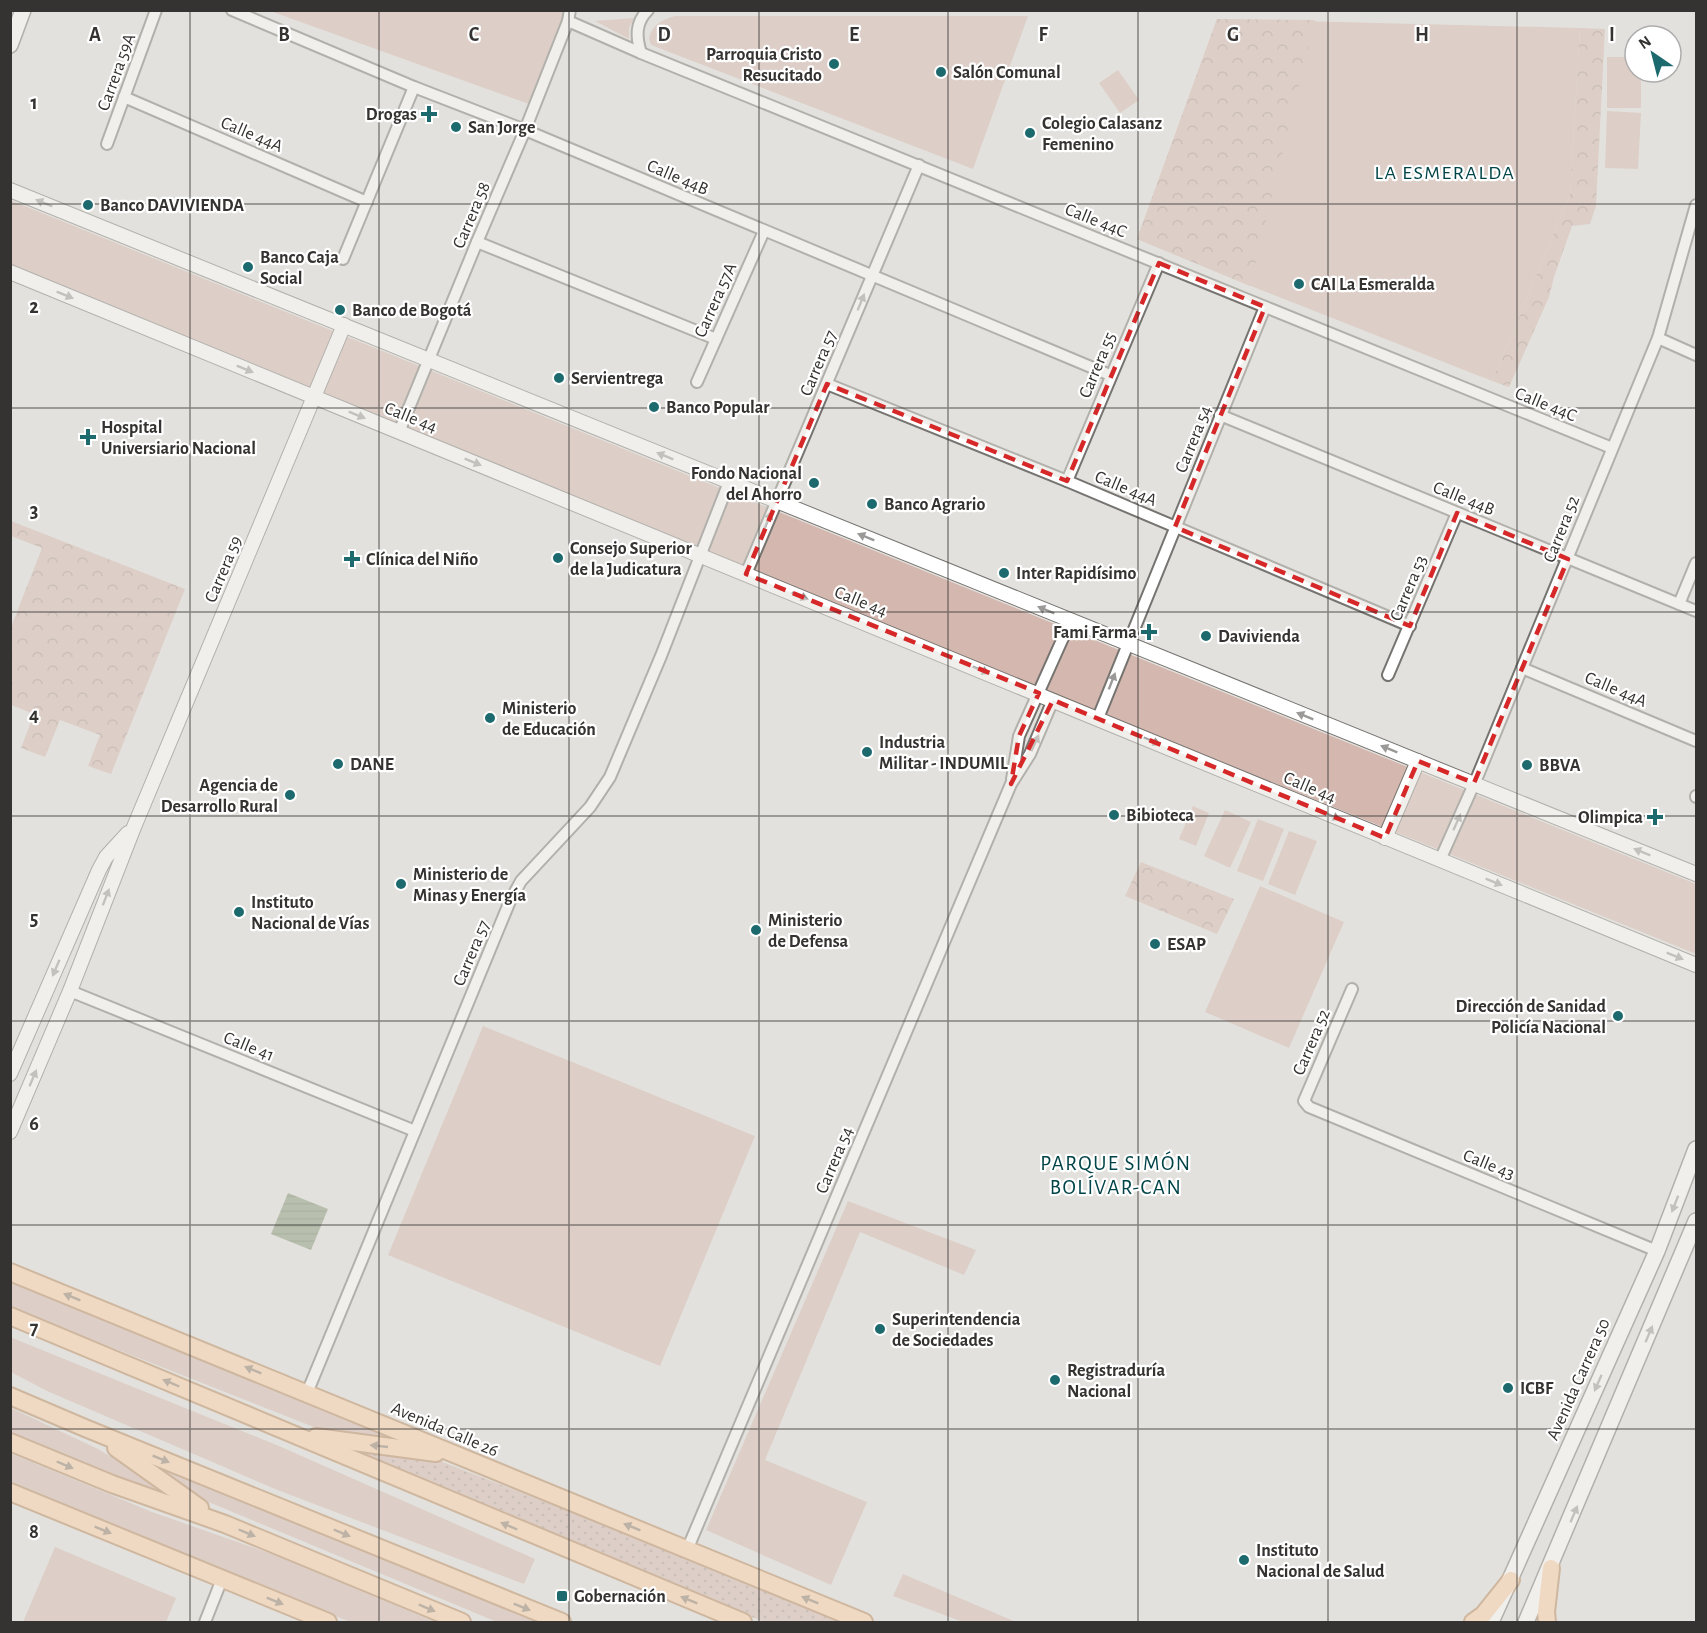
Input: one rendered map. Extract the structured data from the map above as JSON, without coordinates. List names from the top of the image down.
{
  "streets": {
    "main road": ["Avenida Carrera 50", "Avenida Calle 26"],
    "street": [
      "Carrera 59A",
      "Calle 44A",
      "Calle 44B",
      "Carrera 58",
      "Calle 44C",
      "Carrera 57A",
      "Carrera 57",
      "Carrera 55",
      "Calle 44",
      "Carrera 54",
      "Carrera 52",
      "Carrera 59",
      "Carrera 53",
      "Calle 41",
      "Calle 43"
    ]
  },
  "crossings": [
    ["Carrera 59A", "Calle 44A"],
    ["Calle 44A", "Carrera 57"],
    ["Calle 44A", "Carrera 55"],
    ["Calle 44A", "Carrera 54"],
    ["Calle 44A", "Carrera 52"],
    ["Calle 44A", "Carrera 53"],
    ["Calle 44B", "Carrera 58"],
    ["Calle 44B", "Carrera 57A"],
    ["Calle 44B", "Carrera 57"],
    ["Calle 44B", "Carrera 55"],
    ["Calle 44B", "Carrera 54"],
    ["Calle 44B", "Carrera 52"],
    ["Calle 44B", "Carrera 53"],
    ["Carrera 58", "Calle 44C"],
    ["Carrera 58", "Calle 44"],
    ["Calle 44C", "Carrera 57"],
    ["Calle 44C", "Carrera 55"],
    ["Calle 44C", "Carrera 54"],
    ["Calle 44C", "Carrera 52"],
    ["Carrera 57", "Calle 44"],
    ["Carrera 57", "Calle 41"],
    ["Carrera 57", "Avenida Calle 26"],
    ["Calle 44", "Carrera 54"],
    ["Calle 44", "Carrera 52"],
    ["Calle 44", "Carrera 59"],
    ["Carrera 54", "Avenida Calle 26"],
    ["Carrera 52", "Calle 43"],
    ["Carrera 59", "Calle 41"],
    ["Calle 43", "Avenida Carrera 50"]
  ],
  "districts": ["LA ESMERALDA", "PARQUE SIMÓN BOLÍVAR-CAN"],
  "places": {
    "other": [
      "Parroquia Cristo Resucitado",
      "Salón Comunal",
      "San Jorge",
      "Colegio Calasanz Femenino",
      "Banco DAVIVIENDA",
      "Banco Caja Social",
      "CAI La Esmeralda",
      "Banco de Bogotá",
      "Servientrega",
      "Banco Popular",
      "Fondo Nacional del Ahorro",
      "Banco Agrario",
      "Consejo Superior de la Judicatura",
      "Inter Rapidísimo",
      "Davivienda",
      "Ministerio de Educación",
      "Industria Militar - INDUMIL",
      "DANE",
      "BBVA",
      "Agencia de Desarrollo Rural",
      "Bibioteca",
      "Ministerio de Minas y Energía",
      "Instituto Nacional de Vías",
      "Ministerio de Defensa",
      "ESAP",
      "Dirección de Sanidad Policía Nacional",
      "Superintendencia de Sociedades",
      "Registraduría Nacional",
      "ICBF",
      "Instituto Nacional de Salud"
    ],
    "health": [
      "Drogas",
      "Hospital Universiario Nacional",
      "Clínica del Niño",
      "Fami Farma",
      "Olimpica"
    ],
    "transit": ["Gobernación"]
  },
  "north": "top left",
  "grid": {
    "columns": [
      "A",
      "B",
      "C",
      "D",
      "E",
      "F",
      "G",
      "H",
      "I"
    ],
    "rows": [
      "1",
      "2",
      "3",
      "4",
      "5",
      "6",
      "7",
      "8"
    ]
  }
}
